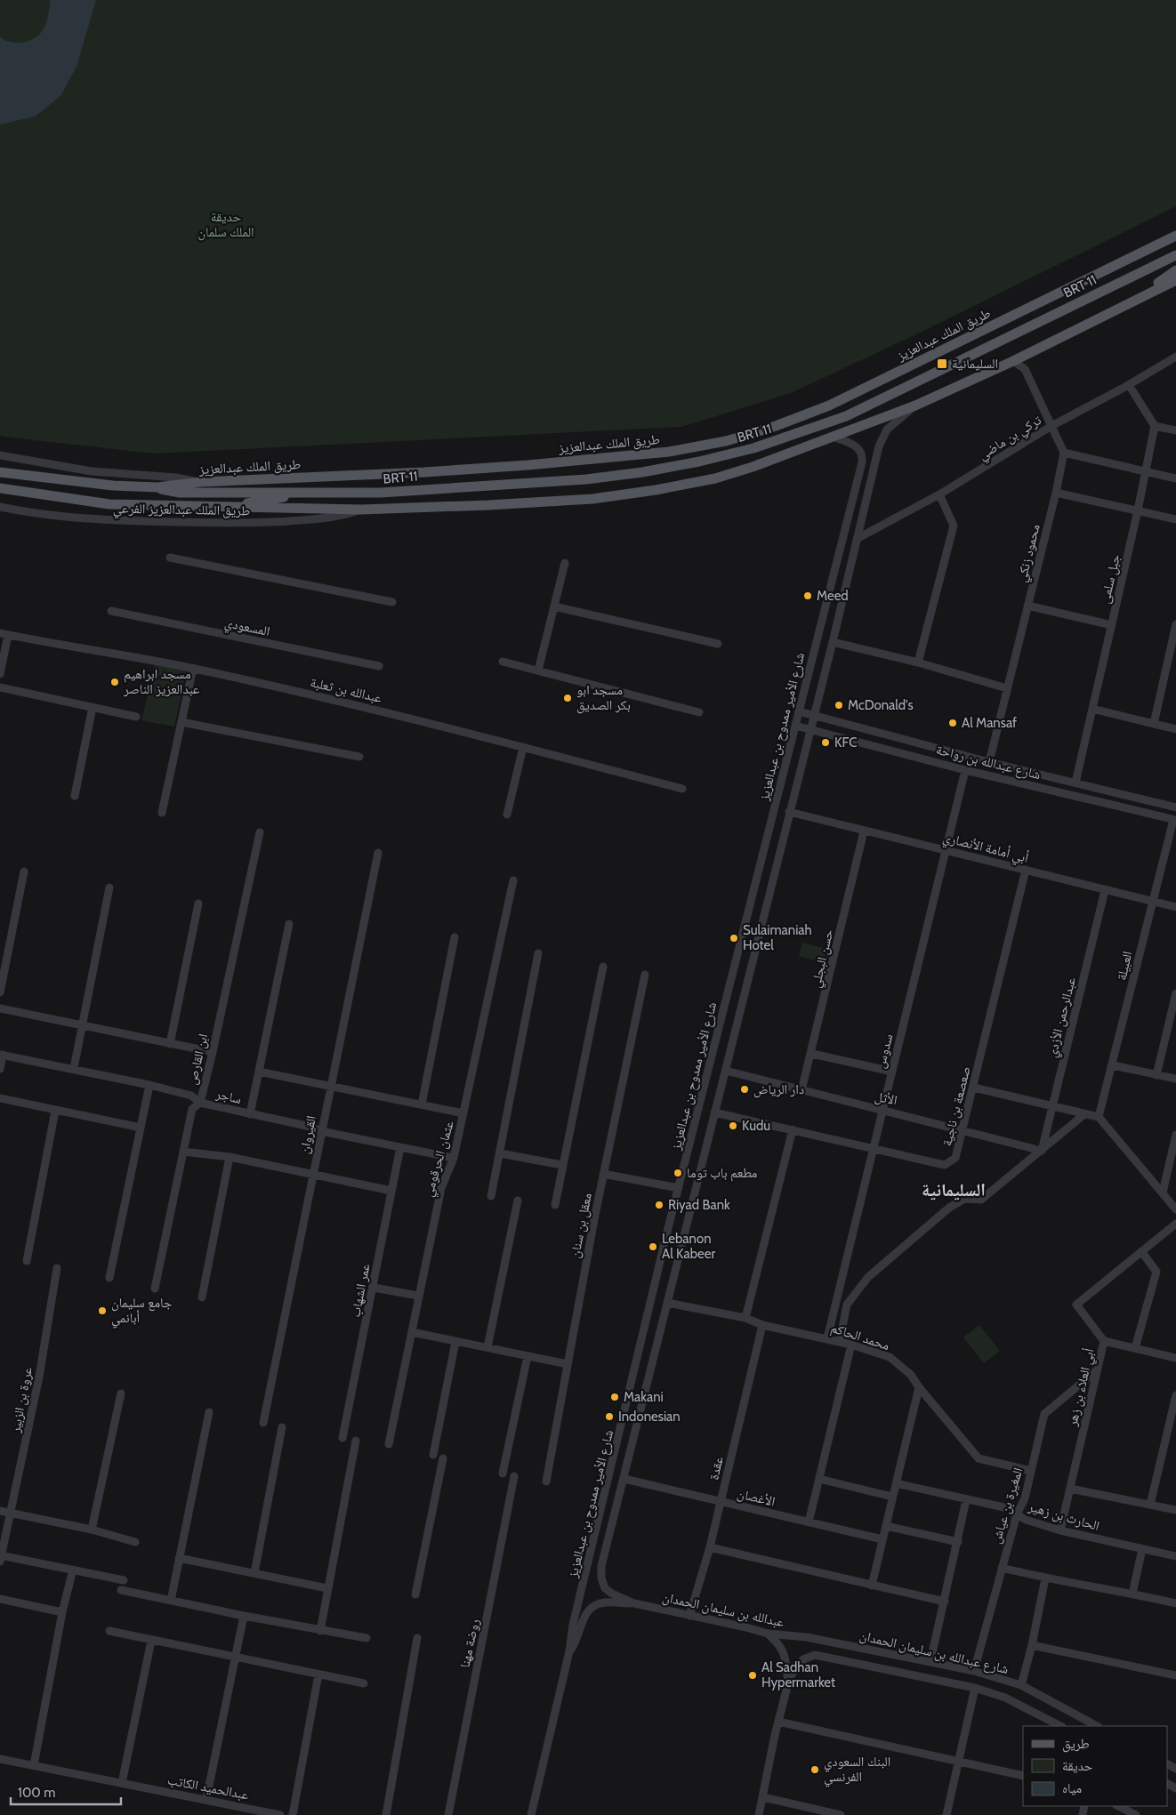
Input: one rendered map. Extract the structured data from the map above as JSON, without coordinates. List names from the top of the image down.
{
  "streets": {
    "main road": ["BRT 11", "طريق الملك عبدالعزيز"],
    "street": [
      "تركي بن ماضي",
      "طريق الملك عبدالعزيز الفرعي",
      "محمود زنكي",
      "جبل سلمى",
      "المسعودي",
      "عبدالله بن ثعلبة",
      "شارع الأمير ممدوح بن عبدالعزيز",
      "شارع عبدالله بن رواحة",
      "أبي أمامة الأنصاري",
      "حسن البجلي",
      "العبيلة",
      "عبدالرحمن الأزدي",
      "سدوس",
      "ابن القارص",
      "ساجر",
      "الأثل",
      "صعصعة بن ناجية",
      "القيروان",
      "عثمان الحرقومي",
      "معقل بن سنان",
      "عمر الشهاب",
      "محمد الحاكم",
      "أبي العلاء بن زهر",
      "عروة بن الزبير",
      "عقدة",
      "الأغصان",
      "المغيرة بن عياش",
      "الحارث بن زهير",
      "عبدالله بن سليمان الحمدان",
      "روضة مهنا",
      "شارع عبدالله بن سليمان الحمدان",
      "عبدالحميد الكاتب"
    ]
  },
  "crossings": [
    ["BRT 11", "طريق الملك عبدالعزيز"],
    ["طريق الملك عبدالعزيز", "طريق الملك عبدالعزيز الفرعي"],
    ["تركي بن ماضي", "شارع الأمير ممدوح بن عبدالعزيز"],
    ["محمود زنكي", "شارع عبدالله بن رواحة"],
    ["جبل سلمى", "شارع عبدالله بن رواحة"],
    ["شارع الأمير ممدوح بن عبدالعزيز", "شارع عبدالله بن رواحة"],
    ["شارع الأمير ممدوح بن عبدالعزيز", "أبي أمامة الأنصاري"],
    ["شارع الأمير ممدوح بن عبدالعزيز", "الأثل"],
    ["شارع الأمير ممدوح بن عبدالعزيز", "صعصعة بن ناجية"],
    ["شارع الأمير ممدوح بن عبدالعزيز", "محمد الحاكم"],
    ["شارع الأمير ممدوح بن عبدالعزيز", "الأغصان"],
    ["شارع الأمير ممدوح بن عبدالعزيز", "عبدالله بن سليمان الحمدان"],
    ["شارع عبدالله بن رواحة", "العبيلة"],
    ["شارع عبدالله بن رواحة", "سدوس"],
    ["أبي أمامة الأنصاري", "حسن البجلي"],
    ["أبي أمامة الأنصاري", "العبيلة"],
    ["أبي أمامة الأنصاري", "عبدالرحمن الأزدي"],
    ["أبي أمامة الأنصاري", "سدوس"],
    ["أبي أمامة الأنصاري", "صعصعة بن ناجية"],
    ["حسن البجلي", "الأثل"],
    ["عبدالرحمن الأزدي", "الأثل"],
    ["سدوس", "الأثل"],
    ["سدوس", "صعصعة بن ناجية"],
    ["سدوس", "محمد الحاكم"],
    ["ابن القارص", "ساجر"],
    ["ساجر", "القيروان"],
    ["ساجر", "عثمان الحرقومي"],
    ["ساجر", "عمر الشهاب"],
    ["الأثل", "صعصعة بن ناجية"],
    ["محمد الحاكم", "عقدة"],
    ["محمد الحاكم", "المغيرة بن عياش"],
    ["أبي العلاء بن زهر", "المغيرة بن عياش"],
    ["أبي العلاء بن زهر", "الحارث بن زهير"],
    ["عقدة", "الأغصان"],
    ["عقدة", "عبدالله بن سليمان الحمدان"],
    ["المغيرة بن عياش", "الحارث بن زهير"],
    ["المغيرة بن عياش", "شارع عبدالله بن سليمان الحمدان"],
    ["عبدالله بن سليمان الحمدان", "شارع عبدالله بن سليمان الحمدان"]
  ],
  "districts": ["السليمانية"],
  "parks": ["حديقة الملك سلمان"],
  "places": {
    "transit": ["السليمانية"],
    "other": [
      "Meed",
      "مسجد ابراهيم عبدالعزيز الناصر",
      "مسجد ابو بكر الصديق",
      "McDonald's",
      "Al Mansaf",
      "KFC",
      "Sulaimaniah Hotel",
      "دار الرياض",
      "Kudu",
      "مطعم باب توما",
      "Riyad Bank",
      "Lebanon Al Kabeer",
      "جامع سليمان أبانمي",
      "Makani",
      "Indonesian",
      "Al Sadhan Hypermarket",
      "البنك السعودي الفرنسي"
    ]
  },
  "legend": ["طريق", "حديقة", "مياه"],
  "scale_bar": "100 m"
}
